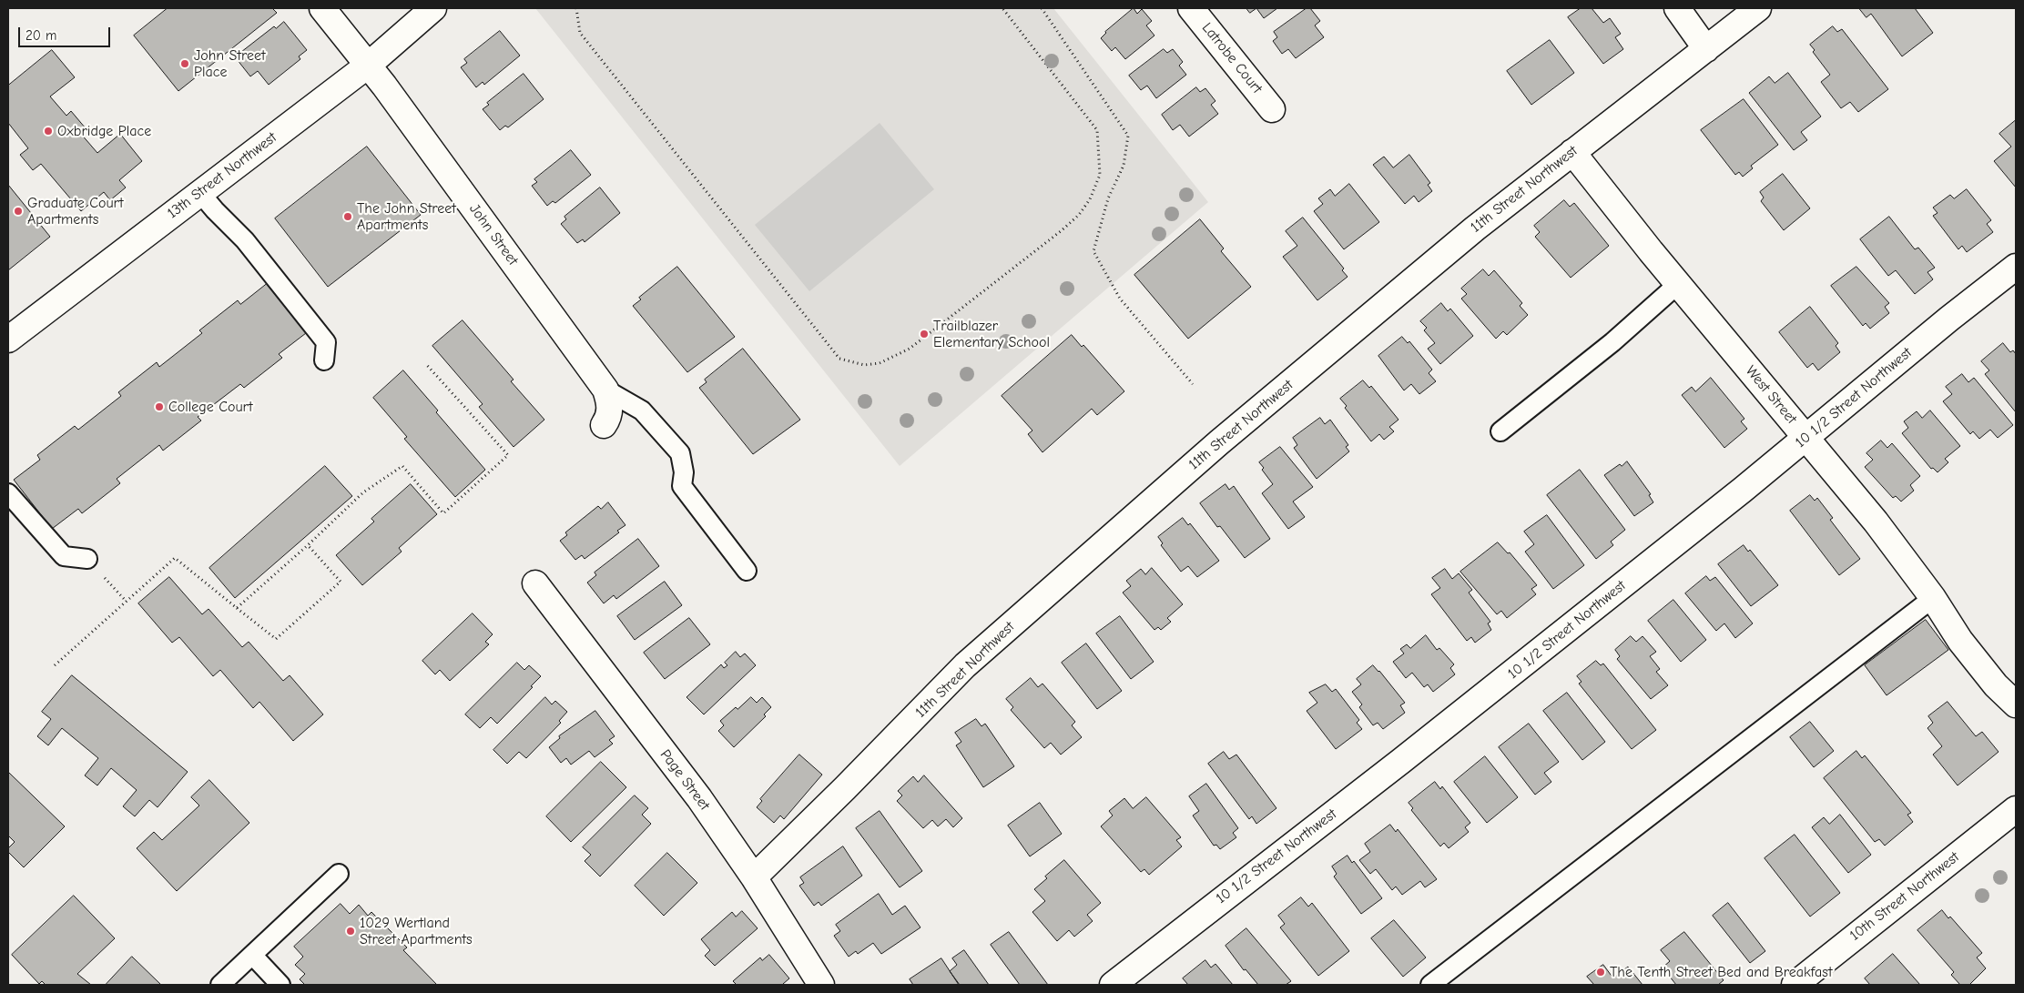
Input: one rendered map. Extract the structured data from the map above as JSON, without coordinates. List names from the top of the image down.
{
  "streets": {
    "street": [
      "Latrobe Court",
      "13th Street Northwest",
      "11th Street Northwest",
      "John Street",
      "West Street",
      "10 1/2 Street Northwest",
      "Page Street",
      "10th Street Northwest"
    ]
  },
  "crossings": [
    ["13th Street Northwest", "John Street"],
    ["11th Street Northwest", "West Street"],
    ["11th Street Northwest", "Page Street"],
    ["West Street", "10 1/2 Street Northwest"]
  ],
  "places": [
    "John Street Place",
    "Oxbridge Place",
    "Graduate Court Apartments",
    "The John Street Apartments",
    "Trailblazer Elementary School",
    "College Court",
    "1029 Wertland Street Apartments",
    "The Tenth Street Bed and Breakfast"
  ],
  "scale_bar": "20 m"
}
